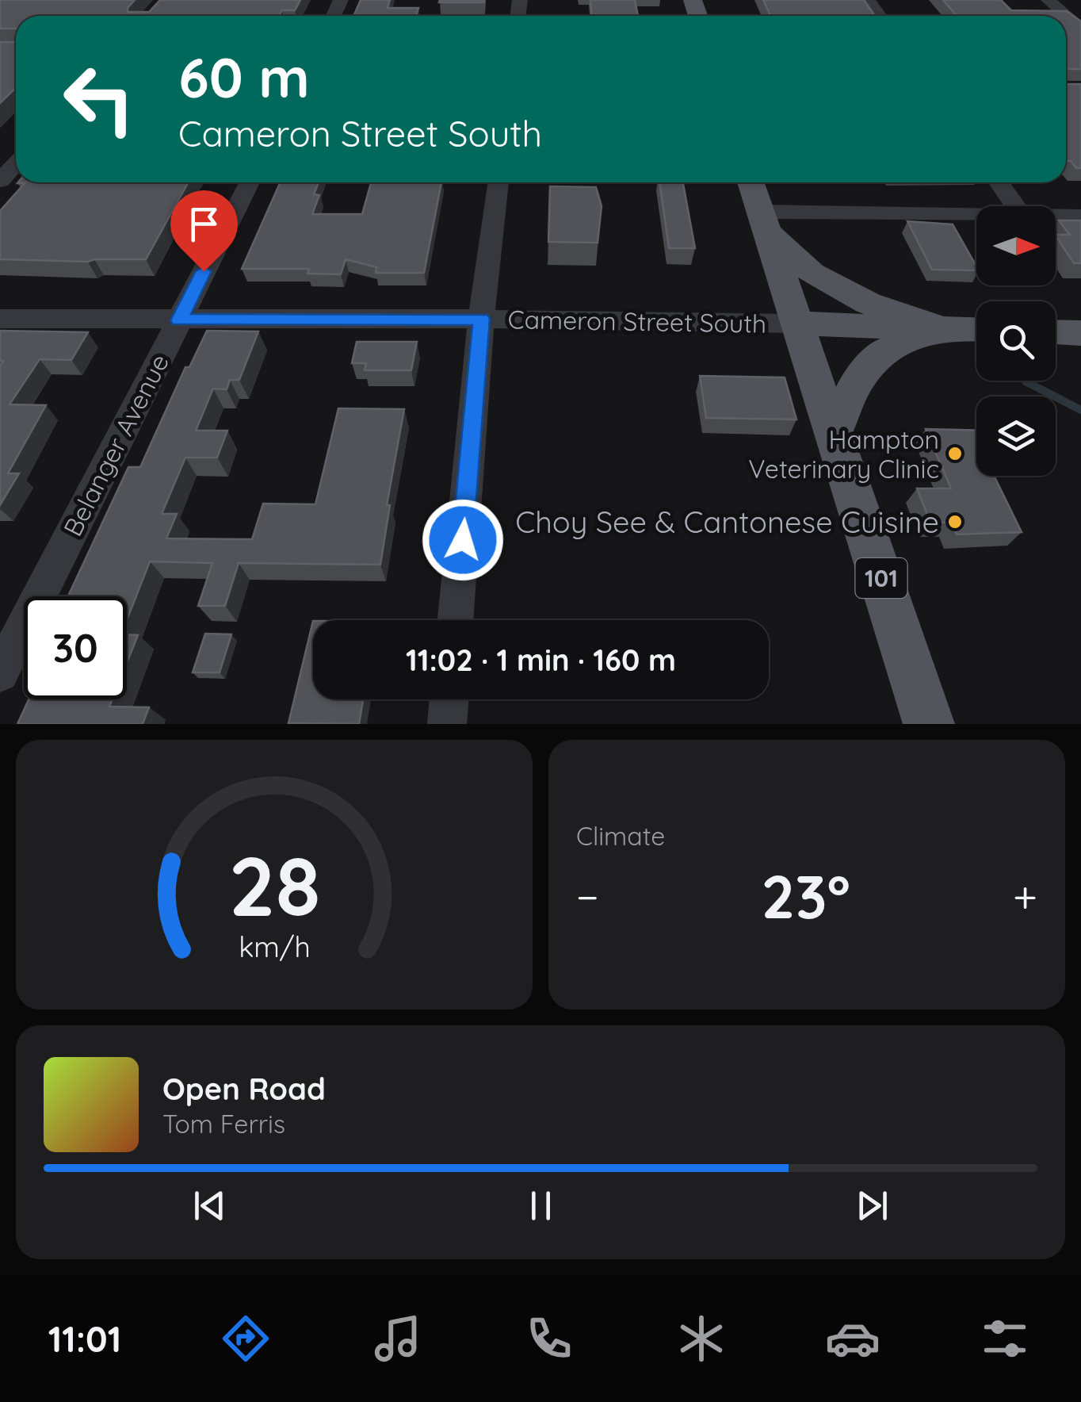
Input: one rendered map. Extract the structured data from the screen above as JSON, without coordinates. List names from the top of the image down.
{
  "streets": {
    "main road": ["101"],
    "street": ["Cameron Street South", "Belanger Avenue"]
  },
  "crossings": [
    ["Cameron Street South", "Belanger Avenue"],
    ["Cameron Street South", "101"]
  ],
  "places": ["Hampton Veterinary Clinic", "Choy See & Cantonese Cuisine"],
  "north": "right",
  "page": {
    "turn": ["60 m", "Cameron Street South"],
    "limit": "30",
    "trip": "11:02 · 1 min · 160 m",
    "tile": "Climate",
    "heat": ["−", "23°", "+"],
    "song": ["Open Road", "Tom Ferris"],
    "tabs": "11:01",
    "gauge": ["28", "km/h"]
  }
}
